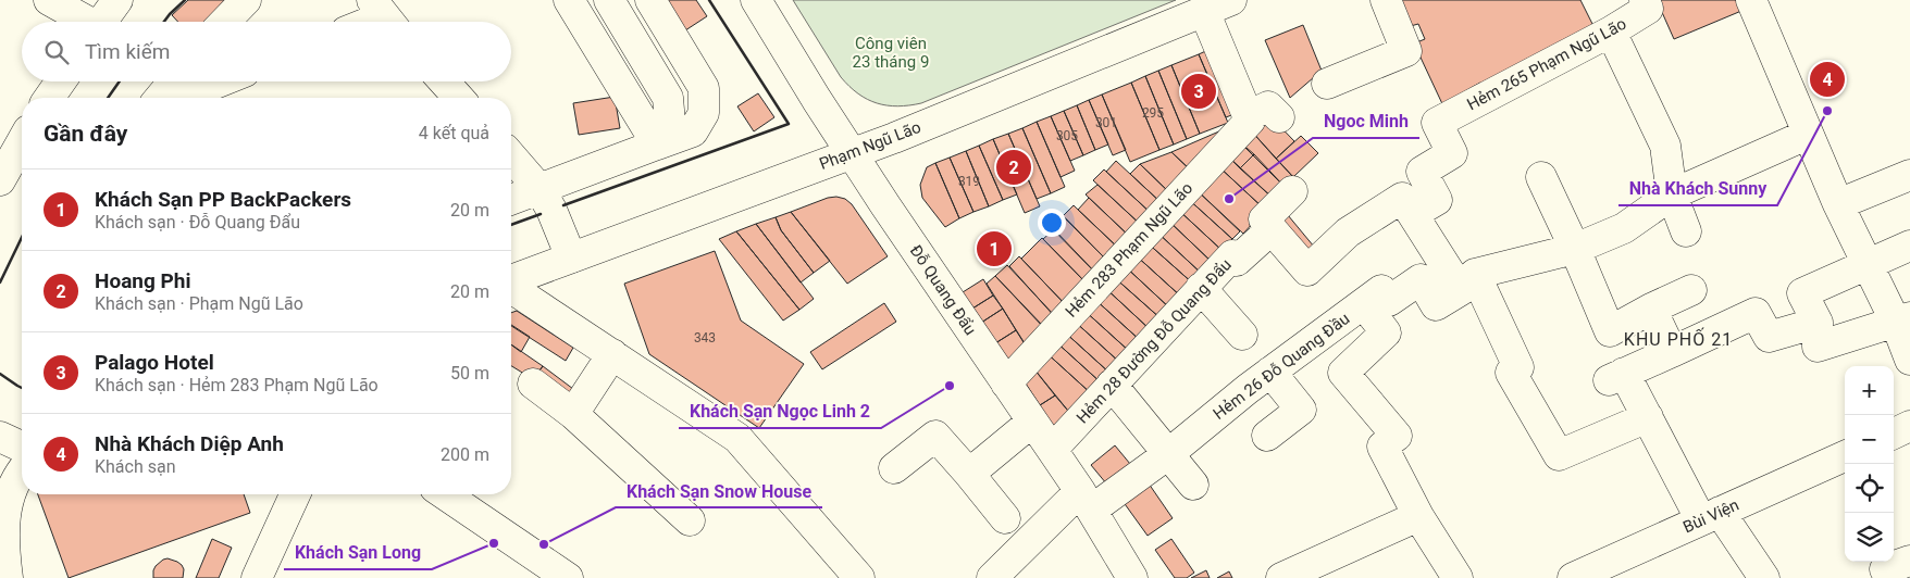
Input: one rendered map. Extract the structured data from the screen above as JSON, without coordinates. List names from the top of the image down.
{
  "streets": {
    "street": [
      "Hẻm 265 Phạm Ngũ Lão",
      "Phạm Ngũ Lão",
      "Hẻm 283 Phạm Ngũ Lão",
      "Ðỗ Quang Ðẩu",
      "Hẻm 28 Đường Đỗ Quang Đẩu",
      "Hẻm 26 Ðỗ Quang Ðầu",
      "Bùi Viện"
    ]
  },
  "crossings": [
    ["Phạm Ngũ Lão", "Ðỗ Quang Ðẩu"],
    ["Hẻm 283 Phạm Ngũ Lão", "Ðỗ Quang Ðẩu"],
    ["Ðỗ Quang Ðẩu", "Hẻm 28 Đường Đỗ Quang Đẩu"],
    ["Ðỗ Quang Ðẩu", "Hẻm 26 Ðỗ Quang Ðầu"]
  ],
  "districts": ["KHU PHỐ 21"],
  "parks": ["Công viên 23 tháng 9"],
  "places": [
    "Nhà Khách Sunny",
    "Ngoc Minh",
    "Khách Sạn Ngọc Linh 2",
    "Khách Sạn Long",
    "Khách Sạn Snow House"
  ],
  "house_numbers": [
    "295",
    "301",
    "305",
    "319",
    "343"
  ],
  "page": {
    "search": "Tìm kiếm",
    "pins": [
      "4",
      "3",
      "2",
      "1"
    ],
    "heading": ["Gần đây", "4 kết quả"],
    "list": [
      {
        "mark": "1",
        "name": "Khách Sạn PP BackPackers",
        "note": "Khách sạn · Ðỗ Quang Ðẩu",
        "value": "20 m"
      },
      {
        "mark": "2",
        "name": "Hoang Phi",
        "note": "Khách sạn · Phạm Ngũ Lão",
        "value": "20 m"
      },
      {
        "mark": "3",
        "name": "Palago Hotel",
        "note": "Khách sạn · Hẻm 283 Phạm Ngũ Lão",
        "value": "50 m"
      },
      {
        "mark": "4",
        "name": "Nhà Khách Diệp Anh",
        "note": "Khách sạn",
        "value": "200 m"
      }
    ],
    "map_buttons": ["+", "−"]
  }
}
